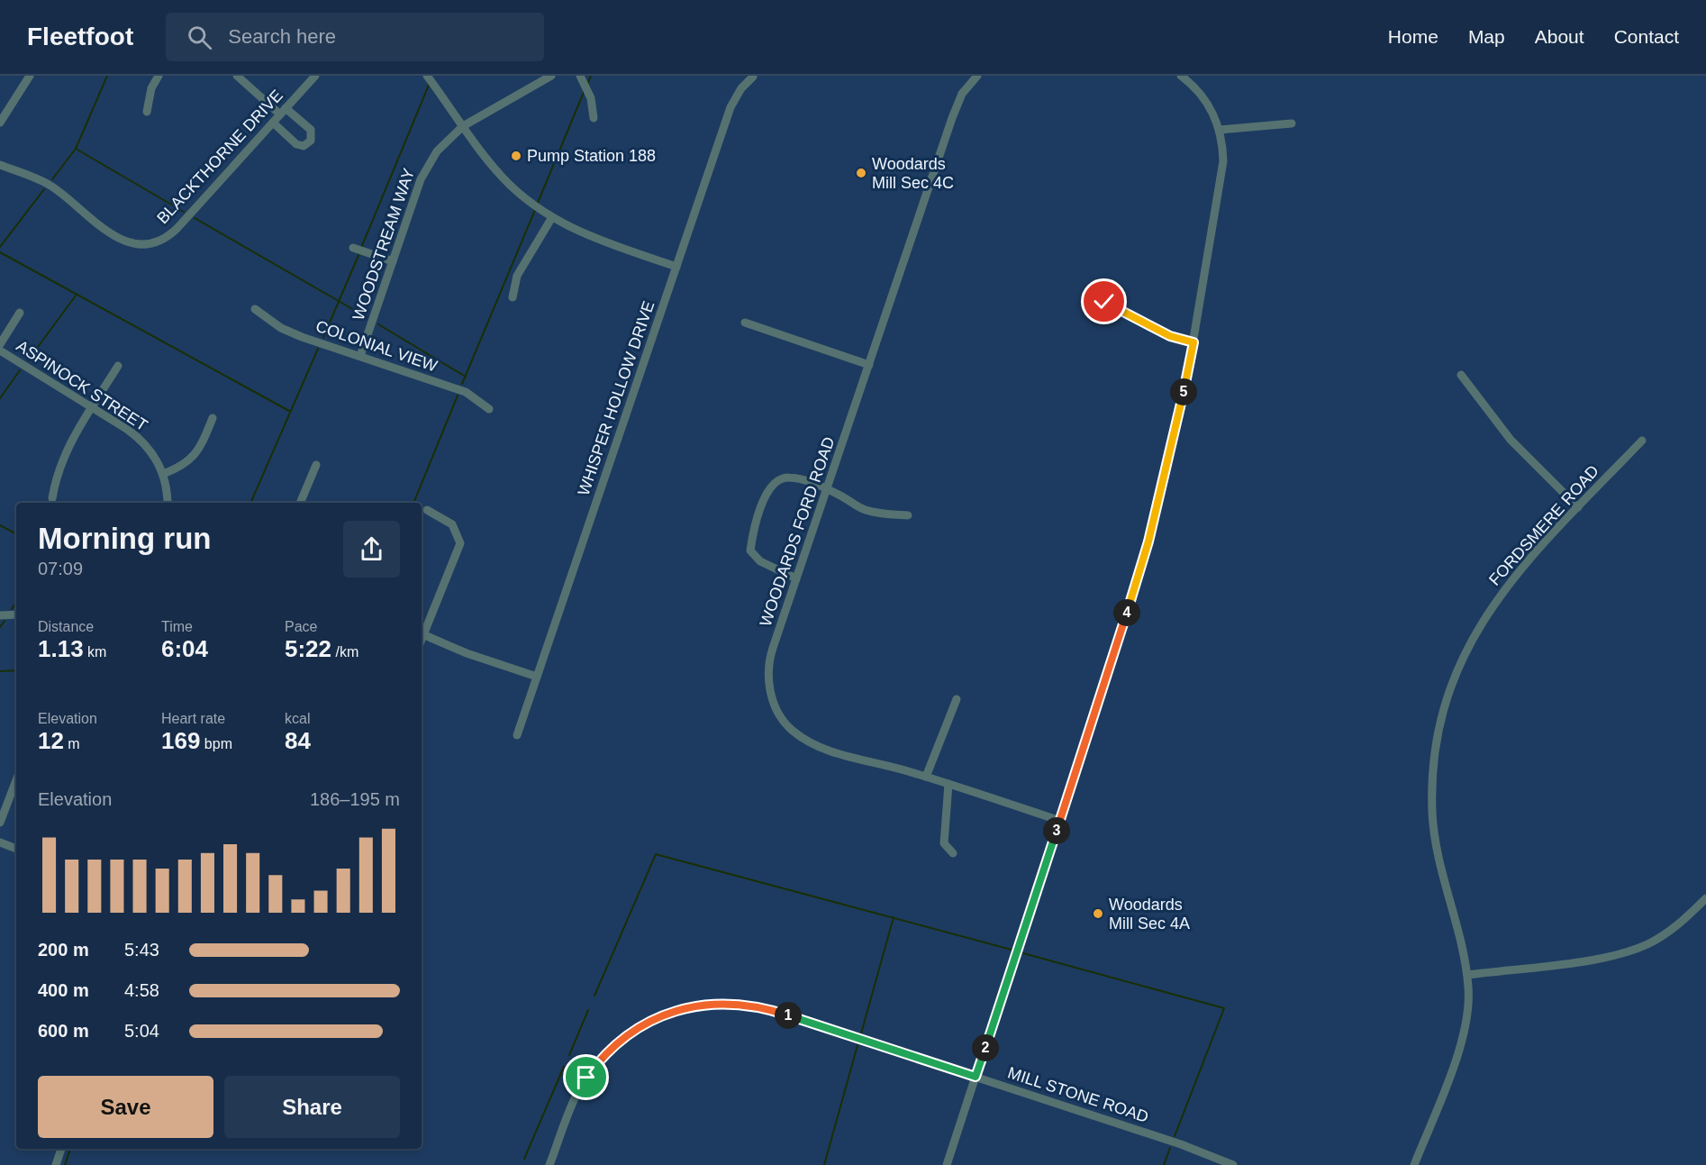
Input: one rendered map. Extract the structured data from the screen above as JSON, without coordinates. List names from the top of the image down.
{
  "streets": {
    "street": [
      "BLACKTHORNE DRIVE",
      "WOODSTREAM WAY",
      "COLONIAL VIEW",
      "ASPINOCK STREET",
      "WHISPER HOLLOW DRIVE",
      "FORDSMERE ROAD",
      "WOODARDS FORD ROAD",
      "MILL STONE ROAD"
    ]
  },
  "crossings": [
    ["WOODSTREAM WAY", "COLONIAL VIEW"]
  ],
  "places": ["Pump Station 188", "Woodards Mill Sec 4C", "Woodards Mill Sec 4A"],
  "page": {
    "header": "Fleetfoot",
    "search": "Search here",
    "nav": [
      "Home",
      "Map",
      "About",
      "Contact"
    ],
    "pins": [
      "5",
      "4",
      "3",
      "1",
      "2"
    ],
    "heading": ["Morning run", "07:09"],
    "stats": [
      ["Distance", "1.13 km"],
      ["Time", "6:04"],
      ["Pace", "5:22 /km"],
      ["Elevation", "12 m"],
      ["Heart rate", "169 bpm"],
      ["kcal", "84"]
    ],
    "chart": ["Elevation", "186–195 m"],
    "list": [
      {
        "name": "200 m",
        "note": "5:43"
      },
      {
        "name": "400 m",
        "note": "4:58"
      },
      {
        "name": "600 m",
        "note": "5:04"
      }
    ],
    "buttons": ["Save", "Share"]
  }
}
